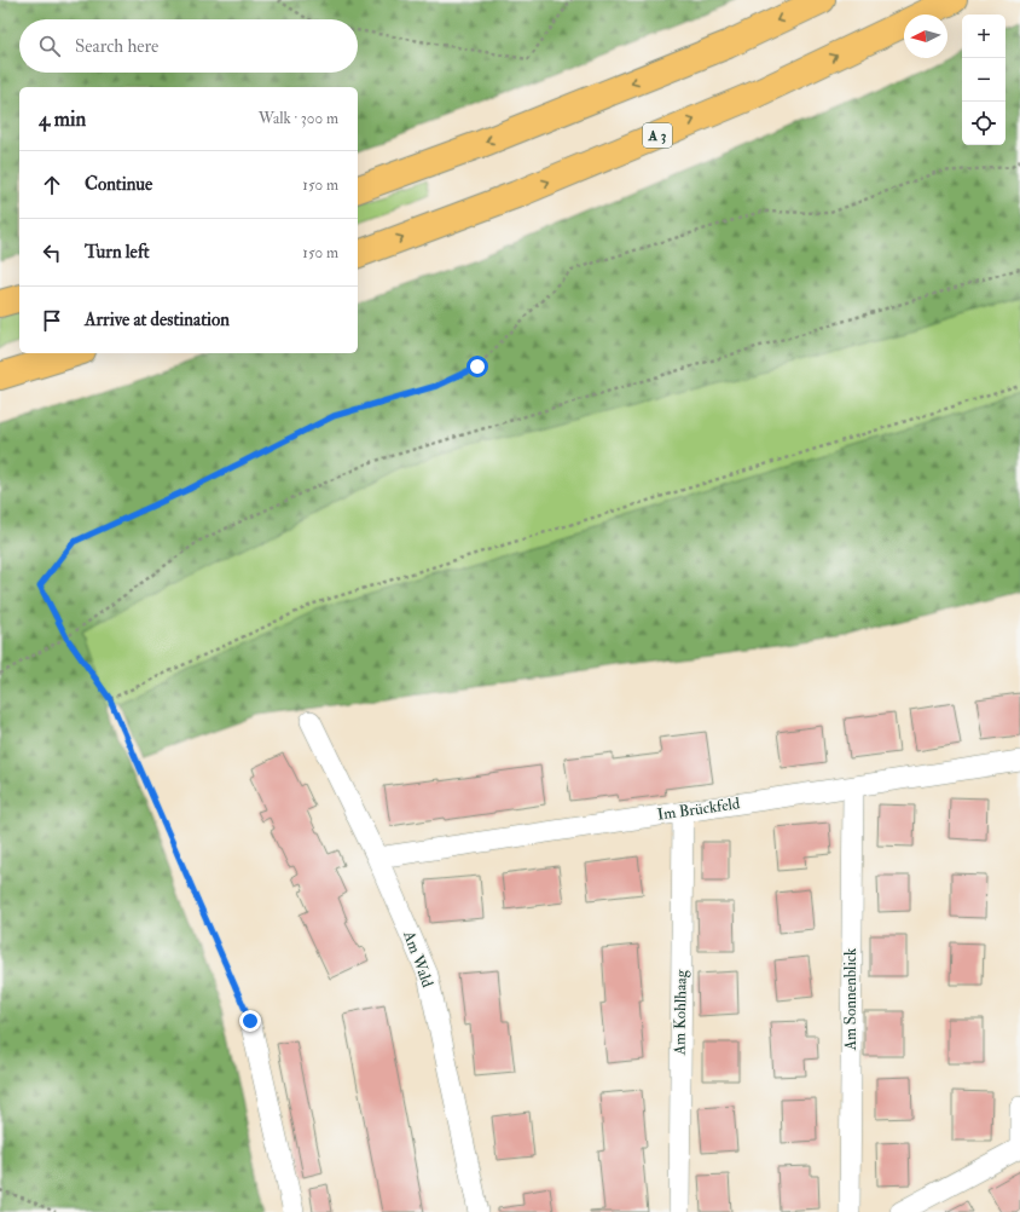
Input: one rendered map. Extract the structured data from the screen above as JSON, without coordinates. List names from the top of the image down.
{
  "streets": {
    "highway": ["A 3"],
    "street": [
      "Im Brückfeld",
      "Am Wald",
      "Am Sonnenblick",
      "Am Kohlhaag"
    ]
  },
  "crossings": [
    ["Im Brückfeld", "Am Wald"],
    ["Im Brückfeld", "Am Sonnenblick"],
    ["Im Brückfeld", "Am Kohlhaag"]
  ],
  "north": "left",
  "page": {
    "map_buttons": ["+", "−"],
    "search": "Search here",
    "heading": ["4 min", "Walk · 300 m"],
    "list": [
      ["Continue", "150 m"],
      ["Turn left", "150 m"],
      "Arrive at destination"
    ]
  }
}
